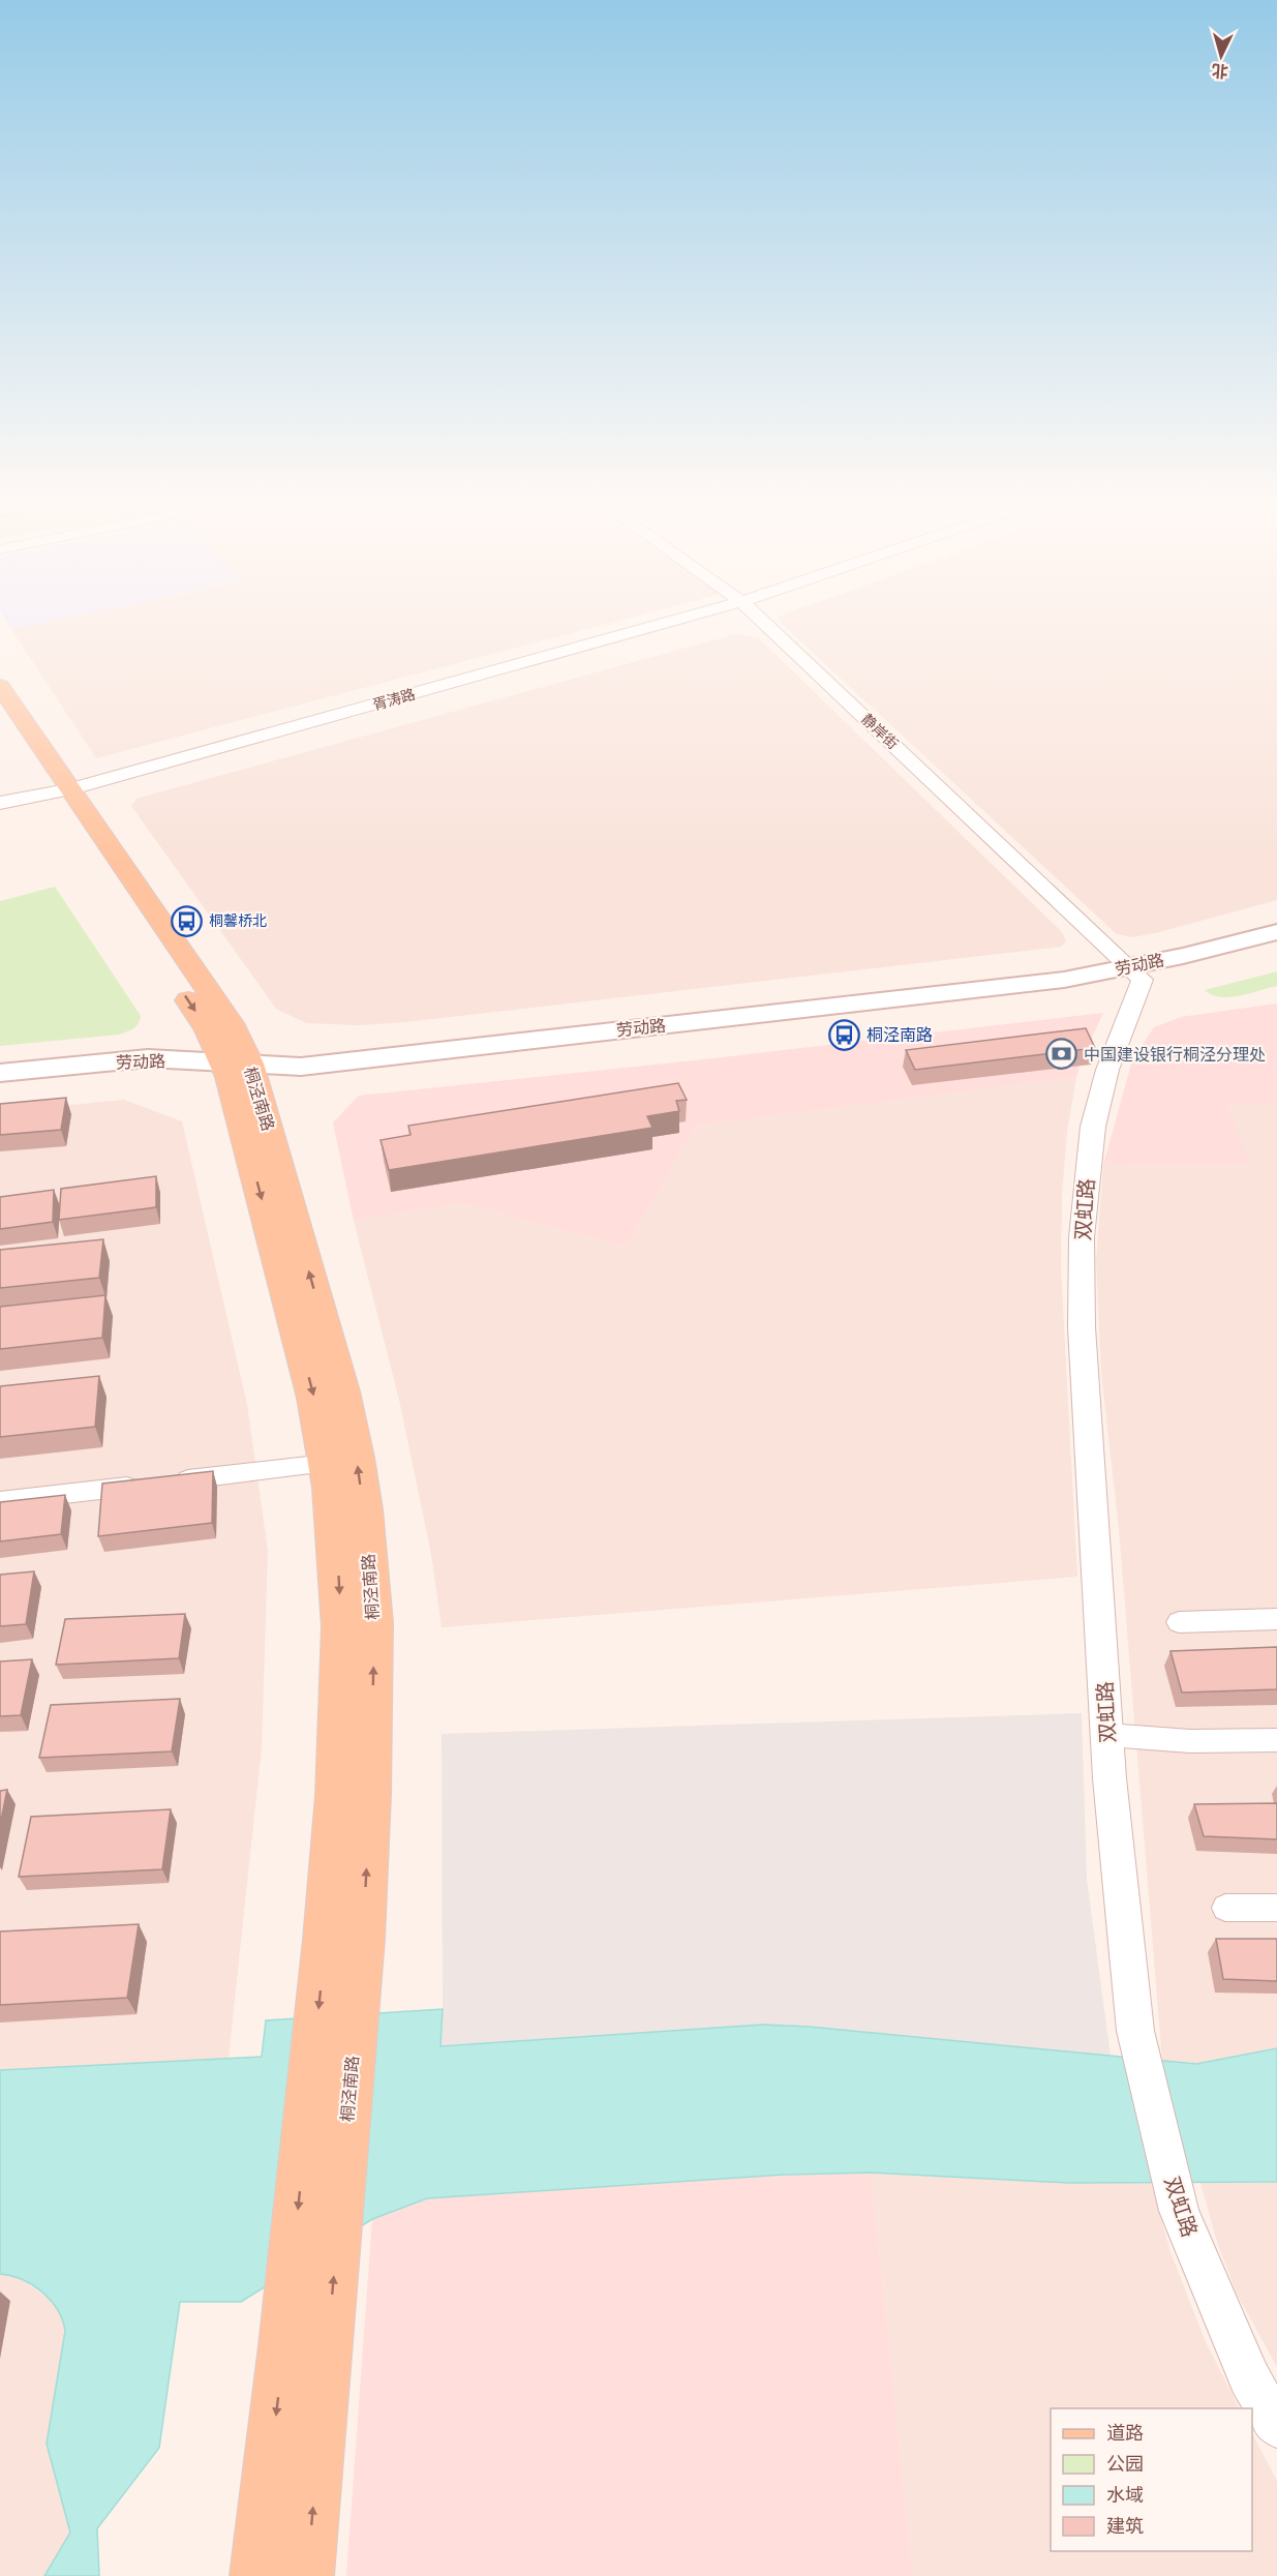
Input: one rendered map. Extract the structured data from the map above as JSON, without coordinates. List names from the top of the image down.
{
  "streets": {
    "main road": ["劳动路", "桐泾南路"],
    "street": ["胥涛路", "静岸街", "双虹路"]
  },
  "crossings": [
    ["胥涛路", "桐泾南路"],
    ["静岸街", "劳动路"],
    ["静岸街", "双虹路"],
    ["劳动路", "桐泾南路"],
    ["劳动路", "双虹路"]
  ],
  "places": {
    "bus stop": ["桐馨桥北", "桐泾南路"],
    "bank": ["中国建设银行桐泾分理处"]
  },
  "legend": [
    "道路",
    "公园",
    "水域",
    "建筑"
  ],
  "north": "bottom"
}
